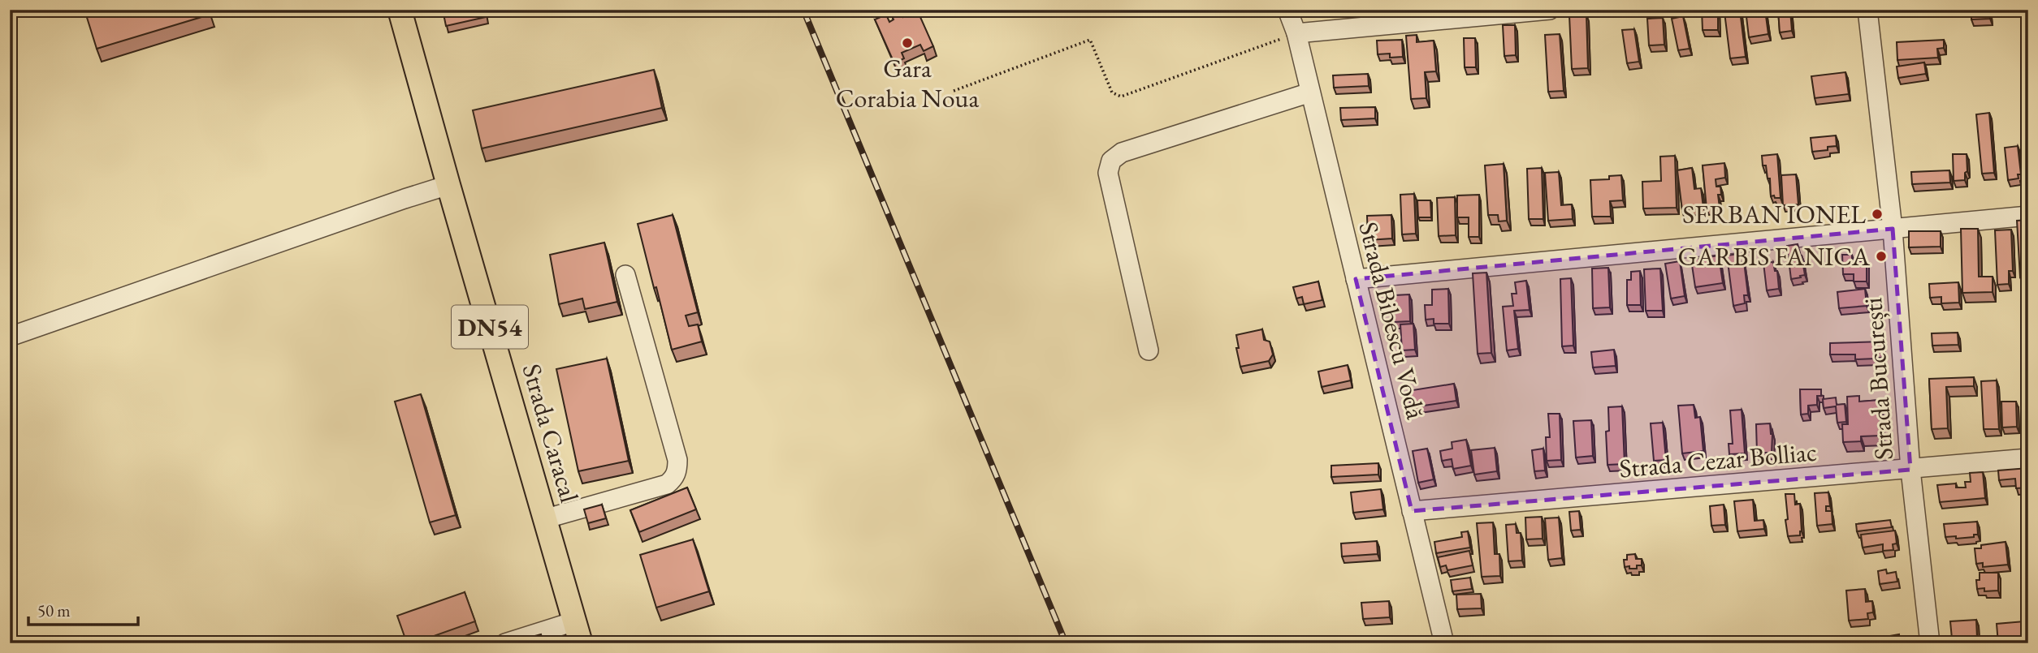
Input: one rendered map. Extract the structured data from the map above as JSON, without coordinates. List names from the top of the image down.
{
  "streets": {
    "main road": ["DN54", "Strada Caracal"],
    "street": ["Strada Bibescu Vodă", "Strada București", "Strada Cezar Bolliac"]
  },
  "crossings": [
    ["Strada Bibescu Vodă", "Strada Cezar Bolliac"],
    ["Strada București", "Strada Cezar Bolliac"]
  ],
  "places": ["Gara Corabia Noua", "SERBAN IONEL", "GARBIS FANICA"],
  "scale_bar": "50 m"
}
